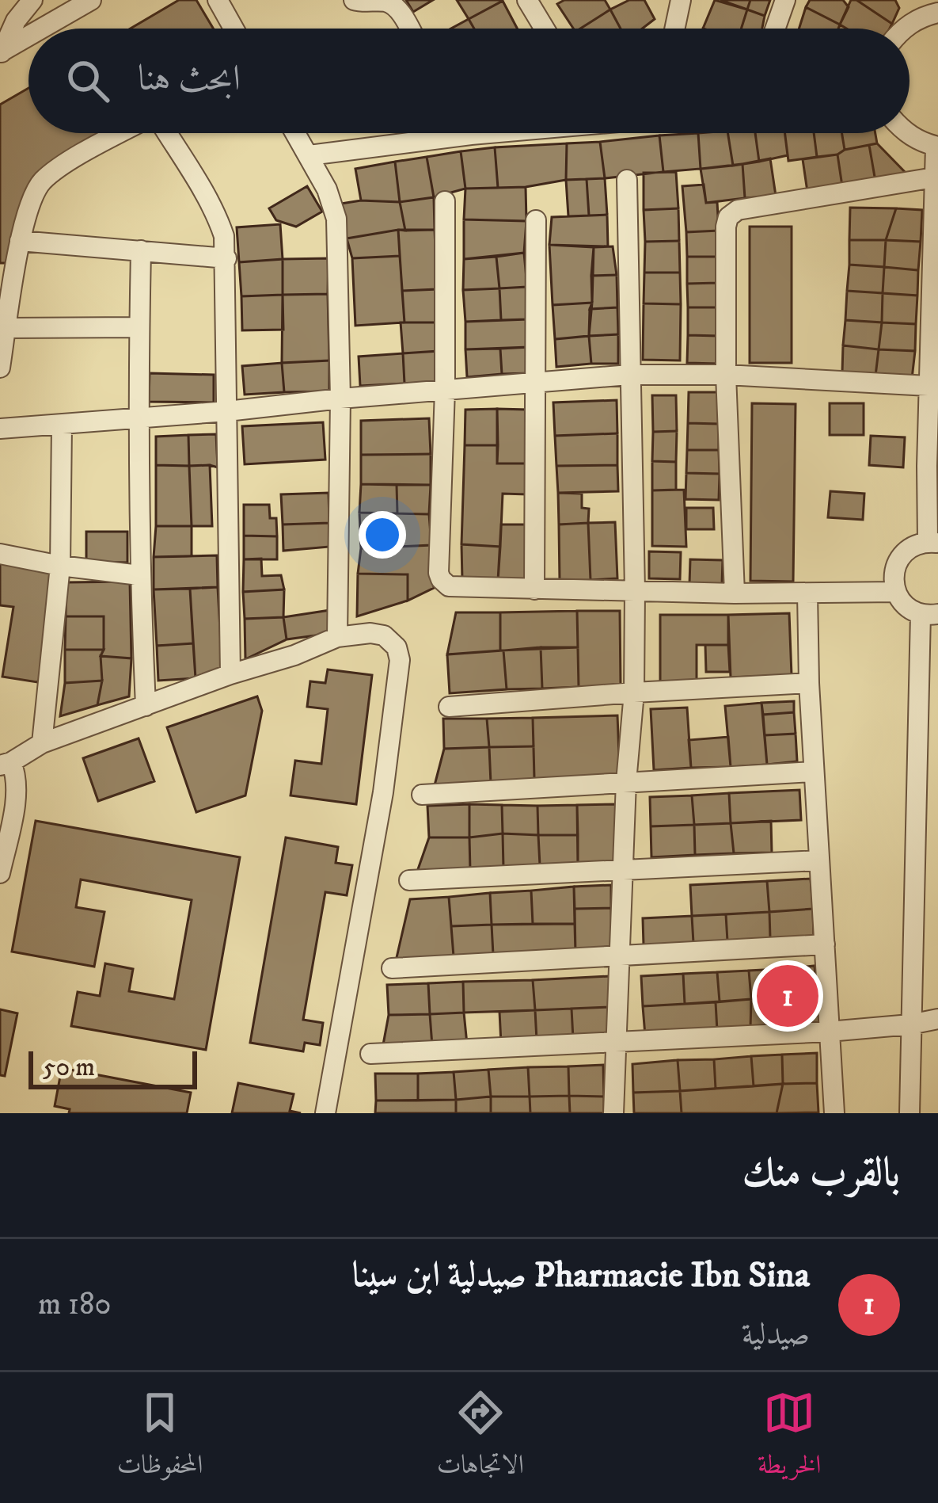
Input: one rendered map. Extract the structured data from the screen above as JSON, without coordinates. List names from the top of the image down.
{
  "scale_bar": "50 m",
  "page": {
    "search": "ابحث هنا",
    "pins": "1",
    "scale": "50 m",
    "heading": "بالقرب منك",
    "list": [
      {
        "mark": "1",
        "name": "Pharmacie Ibn Sina صيدلية ابن سينا",
        "note": "صيدلية",
        "value": "180 m"
      }
    ],
    "nav": ["الخريطة", "الاتجاهات", "المحفوظات"]
  }
}
